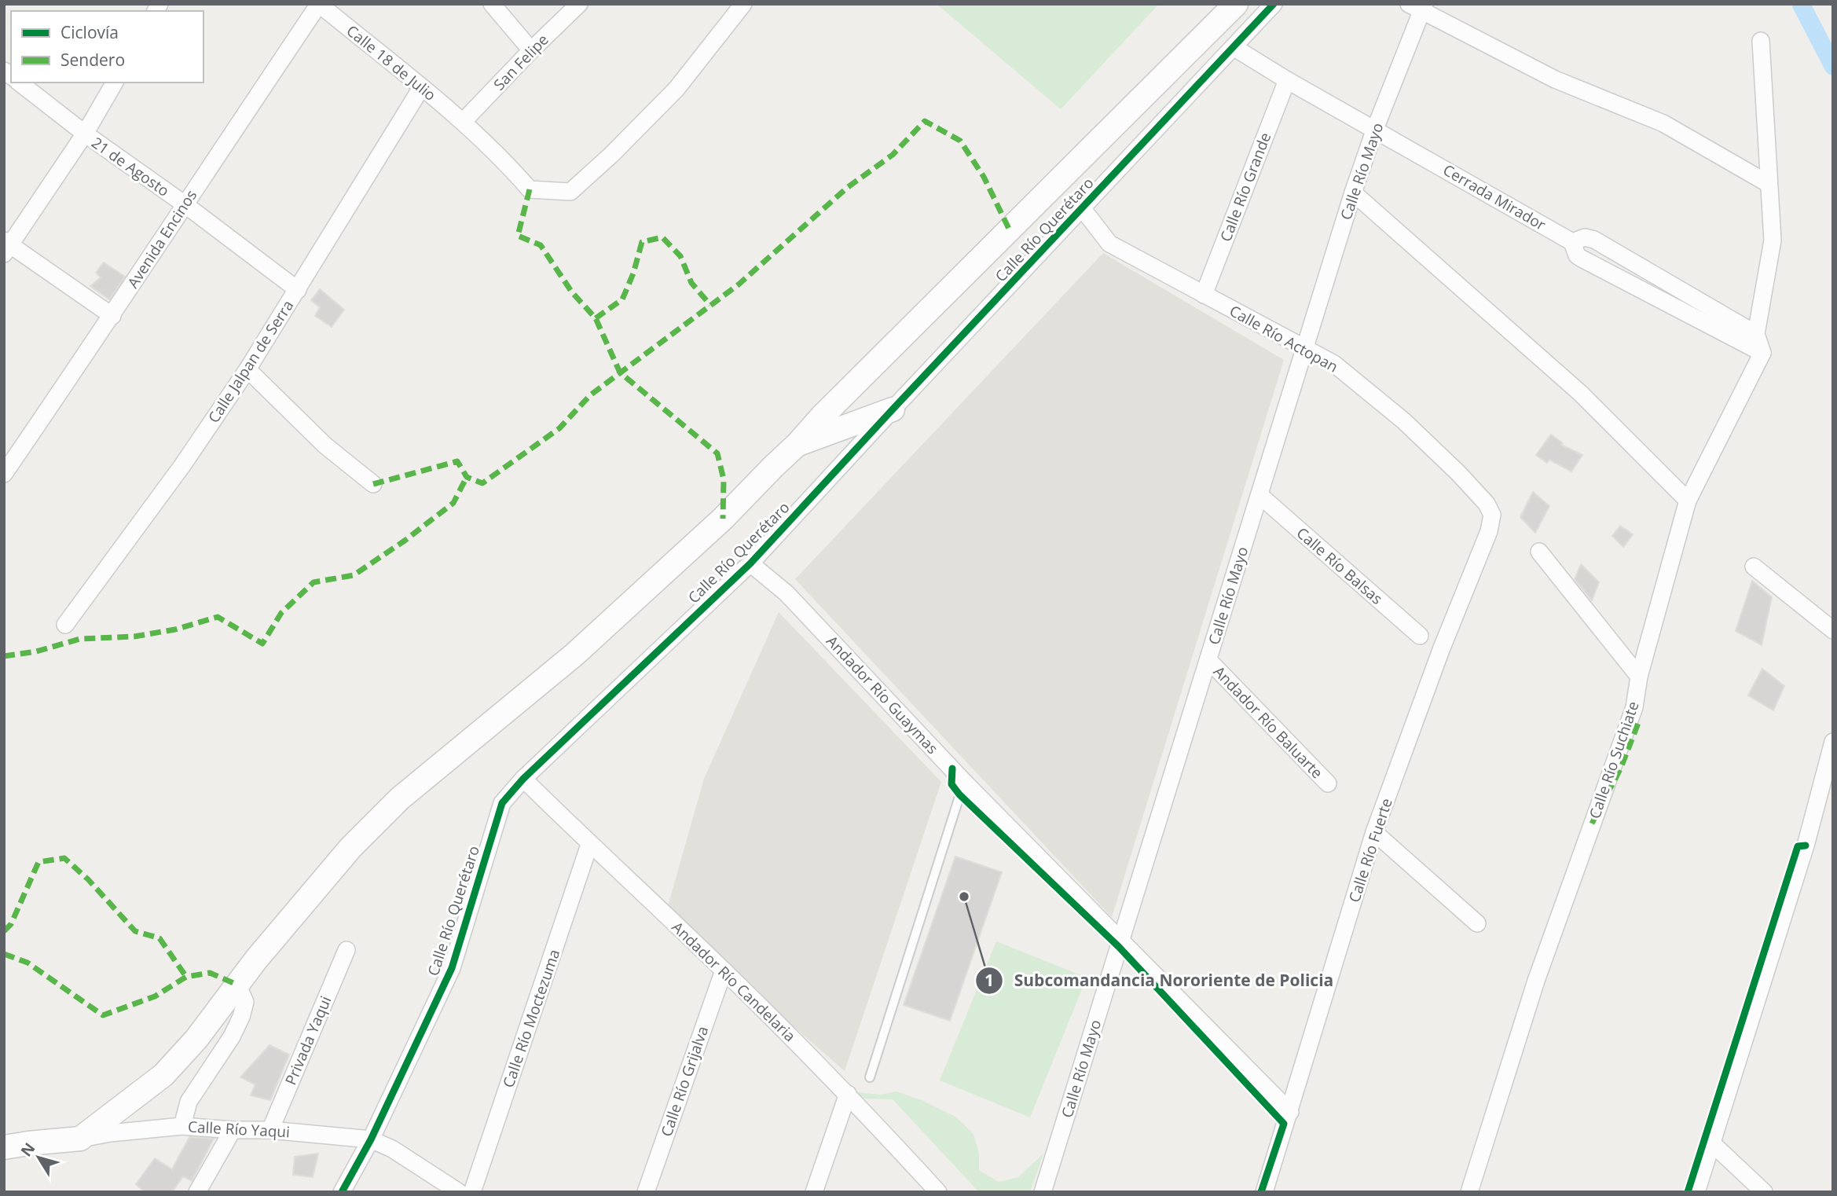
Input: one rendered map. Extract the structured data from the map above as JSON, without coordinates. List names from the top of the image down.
{
  "streets": {
    "main road": ["Calle Río Querétaro", "Calle Río Yaqui"],
    "street": [
      "San Felipe",
      "Calle 18 de Julio",
      "21 de Agosto",
      "Calle Río Mayo",
      "Calle Río Grande",
      "Cerrada Mirador",
      "Avenida Encinos",
      "Calle Río Actopan",
      "Calle Jalpan de Serra",
      "Calle Río Balsas",
      "Andador Río Guaymas",
      "Andador Río Baluarte",
      "Calle Río Suchiate",
      "Calle Río Fuerte",
      "Andador Río Candelaria",
      "Calle Río Moctezuma",
      "Privada Yaqui",
      "Calle Río Grijalva"
    ]
  },
  "crossings": [
    ["San Felipe", "Calle 18 de Julio"],
    ["Calle 18 de Julio", "Avenida Encinos"],
    ["Calle 18 de Julio", "Calle Jalpan de Serra"],
    ["21 de Agosto", "Avenida Encinos"],
    ["21 de Agosto", "Calle Jalpan de Serra"],
    ["Calle Río Mayo", "Cerrada Mirador"],
    ["Calle Río Mayo", "Calle Río Actopan"],
    ["Calle Río Mayo", "Calle Río Balsas"],
    ["Calle Río Mayo", "Andador Río Guaymas"],
    ["Calle Río Mayo", "Andador Río Baluarte"],
    ["Calle Río Grande", "Cerrada Mirador"],
    ["Calle Río Grande", "Calle Río Actopan"],
    ["Cerrada Mirador", "Calle Río Querétaro"],
    ["Calle Río Querétaro", "Calle Río Actopan"],
    ["Calle Río Querétaro", "Andador Río Guaymas"],
    ["Calle Río Querétaro", "Andador Río Candelaria"],
    ["Calle Río Querétaro", "Calle Río Yaqui"],
    ["Calle Río Actopan", "Calle Río Fuerte"],
    ["Andador Río Guaymas", "Calle Río Fuerte"],
    ["Andador Río Candelaria", "Calle Río Moctezuma"],
    ["Andador Río Candelaria", "Calle Río Grijalva"],
    ["Privada Yaqui", "Calle Río Yaqui"]
  ],
  "places": ["Subcomandancia Nororiente de Policia"],
  "legend": ["Ciclovía", "Sendero"],
  "north": "top left"
}
